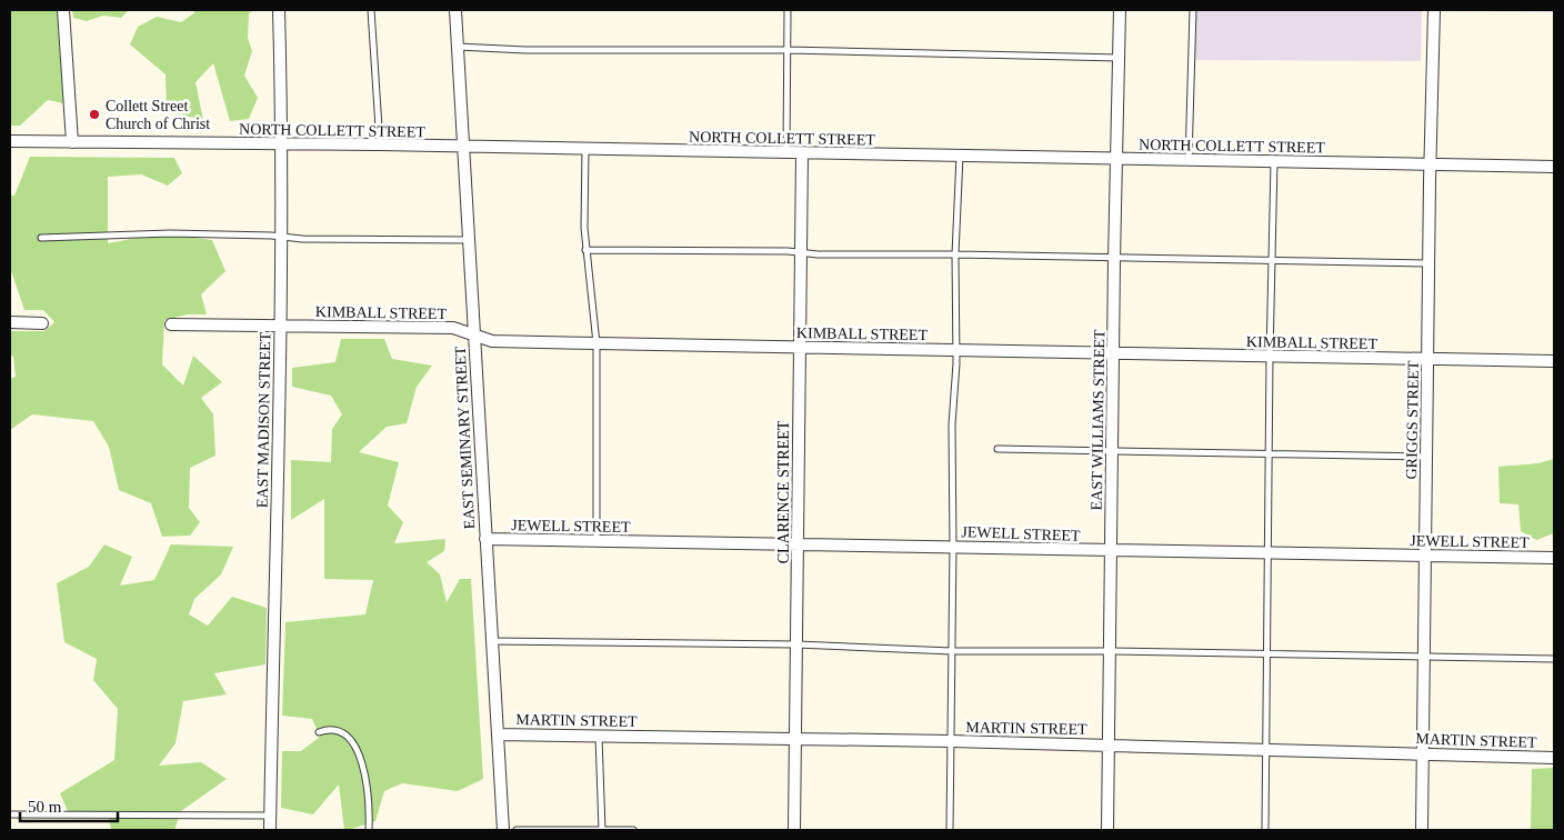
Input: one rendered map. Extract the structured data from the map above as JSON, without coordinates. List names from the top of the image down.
{
  "streets": {
    "street": [
      "NORTH COLLETT STREET",
      "KIMBALL STREET",
      "EAST MADISON STREET",
      "EAST WILLIAMS STREET",
      "GRIGGS STREET",
      "EAST SEMINARY STREET",
      "CLARENCE STREET",
      "JEWELL STREET",
      "MARTIN STREET"
    ]
  },
  "crossings": [
    ["NORTH COLLETT STREET", "EAST MADISON STREET"],
    ["NORTH COLLETT STREET", "EAST WILLIAMS STREET"],
    ["NORTH COLLETT STREET", "GRIGGS STREET"],
    ["NORTH COLLETT STREET", "EAST SEMINARY STREET"],
    ["NORTH COLLETT STREET", "CLARENCE STREET"],
    ["KIMBALL STREET", "EAST MADISON STREET"],
    ["KIMBALL STREET", "EAST WILLIAMS STREET"],
    ["KIMBALL STREET", "GRIGGS STREET"],
    ["KIMBALL STREET", "EAST SEMINARY STREET"],
    ["KIMBALL STREET", "CLARENCE STREET"],
    ["EAST WILLIAMS STREET", "JEWELL STREET"],
    ["EAST WILLIAMS STREET", "MARTIN STREET"],
    ["GRIGGS STREET", "JEWELL STREET"],
    ["GRIGGS STREET", "MARTIN STREET"],
    ["EAST SEMINARY STREET", "JEWELL STREET"],
    ["EAST SEMINARY STREET", "MARTIN STREET"],
    ["CLARENCE STREET", "JEWELL STREET"],
    ["CLARENCE STREET", "MARTIN STREET"]
  ],
  "places": ["Collett Street Church of Christ"],
  "scale_bar": "50 m"
}
